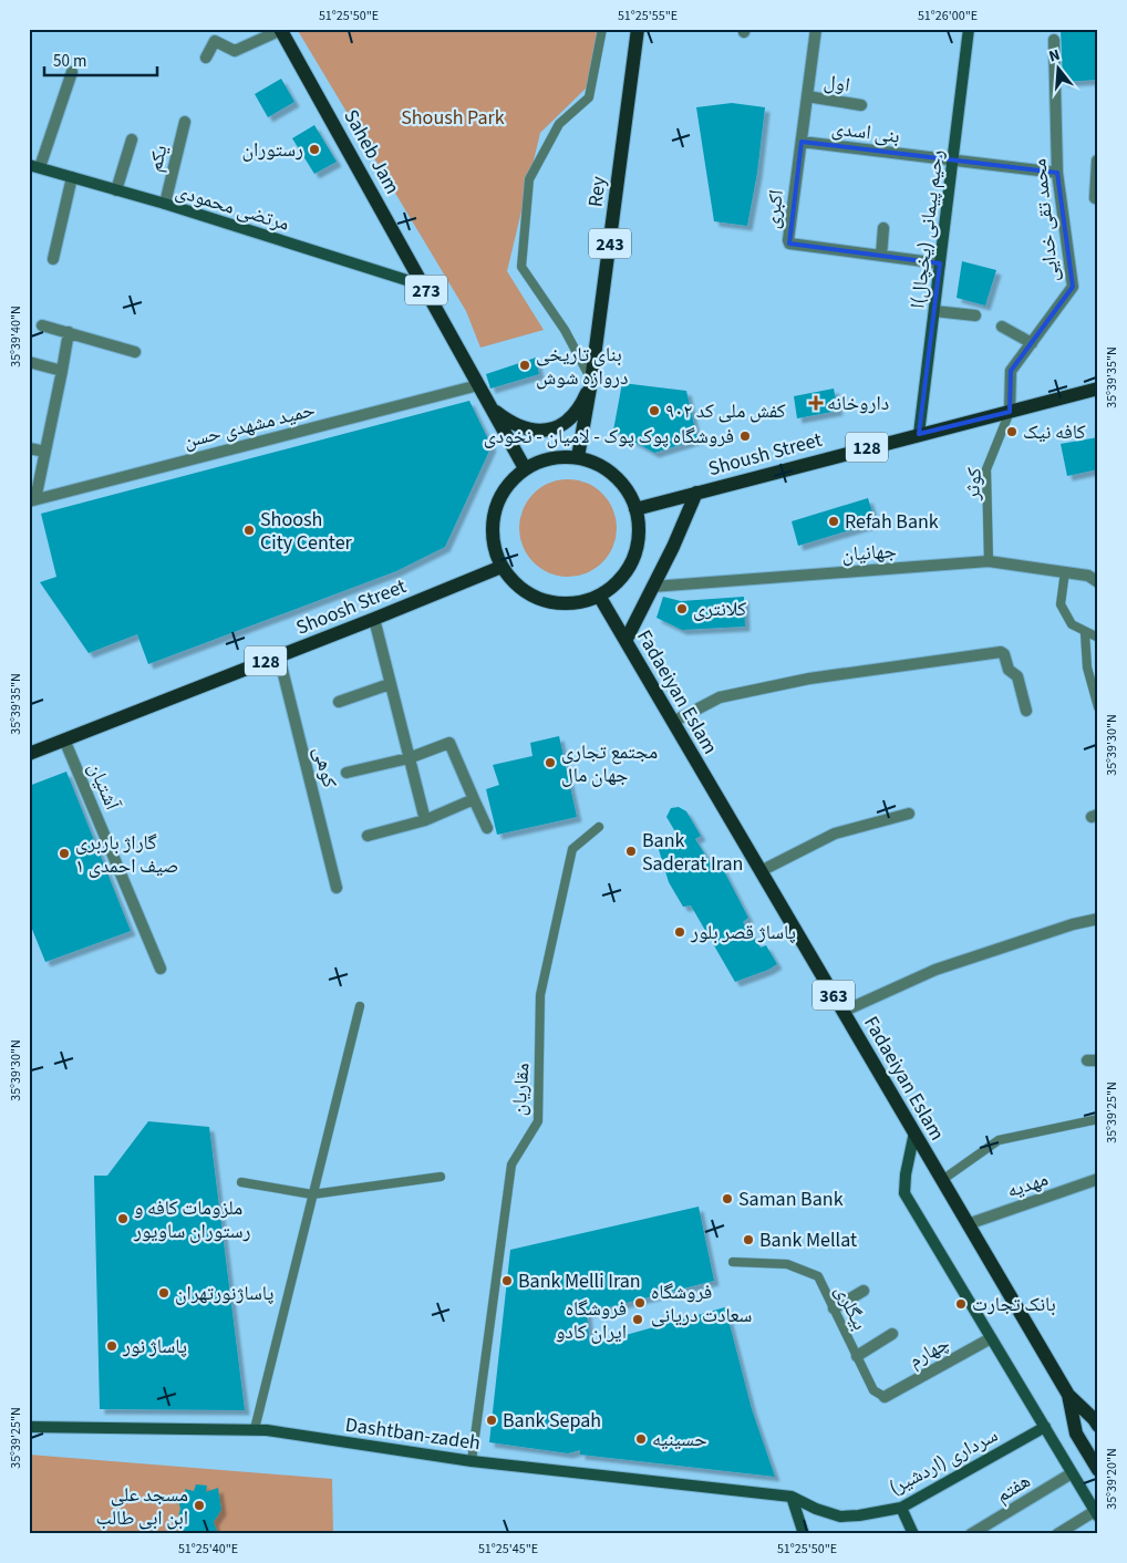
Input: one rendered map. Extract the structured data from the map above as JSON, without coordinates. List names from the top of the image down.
{
  "streets": {
    "main road": [
      "Saheb Jam",
      "Rey",
      "243",
      "273",
      "128",
      "Shoush Street",
      "Shoosh Street",
      "Fadaeiyan Eslam",
      "363"
    ],
    "street": [
      "اول",
      "بنی اسدی",
      "یکم",
      "مرتضی محمودی",
      "اکبری",
      "محمد تقی خدایی",
      "رحیم پیمانی (یخچال)ا",
      "حمید مشهدی حسن",
      "جهانیان",
      "کوهی",
      "آشتیان",
      "مهدیه",
      "چهارم",
      "Dashtban-zadeh",
      "سرداری (اردشیر)",
      "هفتم"
    ],
    "lane": ["کوثر", "مقاریان", "بیگلری"]
  },
  "crossings": [
    ["اول", "اکبری"],
    ["بنی اسدی", "اکبری"],
    ["بنی اسدی", "محمد تقی خدایی"],
    ["بنی اسدی", "رحیم پیمانی (یخچال)ا"],
    ["Saheb Jam", "Rey"],
    ["Saheb Jam", "مرتضی محمودی"],
    ["Saheb Jam", "حمید مشهدی حسن"],
    ["Saheb Jam", "Shoush Street"],
    ["Saheb Jam", "Shoosh Street"],
    ["Saheb Jam", "Fadaeiyan Eslam"],
    ["یکم", "مرتضی محمودی"],
    ["Rey", "Shoush Street"],
    ["Rey", "Shoosh Street"],
    ["Rey", "Fadaeiyan Eslam"],
    ["اکبری", "رحیم پیمانی (یخچال)ا"],
    ["محمد تقی خدایی", "Shoush Street"],
    ["محمد تقی خدایی", "کوثر"],
    ["رحیم پیمانی (یخچال)ا", "Shoush Street"],
    ["Shoush Street", "کوثر"],
    ["Shoush Street", "Shoosh Street"],
    ["Shoush Street", "Fadaeiyan Eslam"],
    ["کوثر", "جهانیان"],
    ["Shoosh Street", "Fadaeiyan Eslam"],
    ["Shoosh Street", "کوهی"],
    ["Shoosh Street", "آشتیان"],
    ["Fadaeiyan Eslam", "مهدیه"],
    ["مقاریان", "Dashtban-zadeh"],
    ["بیگلری", "چهارم"],
    ["Dashtban-zadeh", "سرداری (اردشیر)"]
  ],
  "parks": ["Shoush Park"],
  "places": {
    "other": [
      "رستوران",
      "بنای تاریخی دروازه شوش",
      "کفش ملی کد ۹۰۲",
      "کافه نیک",
      "فروشگاه پوک پوک - لاميان - نخودی",
      "Refah Bank",
      "Shoosh City Center",
      "کلانتری",
      "مجتمع تجاری جهان مال",
      "Bank Saderat Iran",
      "گاراژ باربری صیف احمدی ۱",
      "پاساژ قصر بلور",
      "Saman Bank",
      "ملزومات کافه و رستوران ساویور",
      "Bank Mellat",
      "Bank Melli Iran",
      "پاساژنورتهران",
      "فروشگاه سعادت دریانی",
      "بانک تجارت",
      "فروشگاه ایران کادو",
      "پاساژ نور",
      "Bank Sepah",
      "حسینیه",
      "مسجد علی ابن ابی طالب"
    ],
    "health": ["داروخانه"]
  },
  "scale_bar": "50 m",
  "north": "top",
  "coordinates": [
    "51°25'50\"E",
    "51°25'55\"E",
    "51°26'00\"E",
    "35°39'40\"N",
    "35°39'35\"N",
    "35°39'30\"N",
    "35°39'25\"N",
    "35°39'20\"N",
    "51°25'40\"E",
    "51°25'45\"E"
  ]
}
